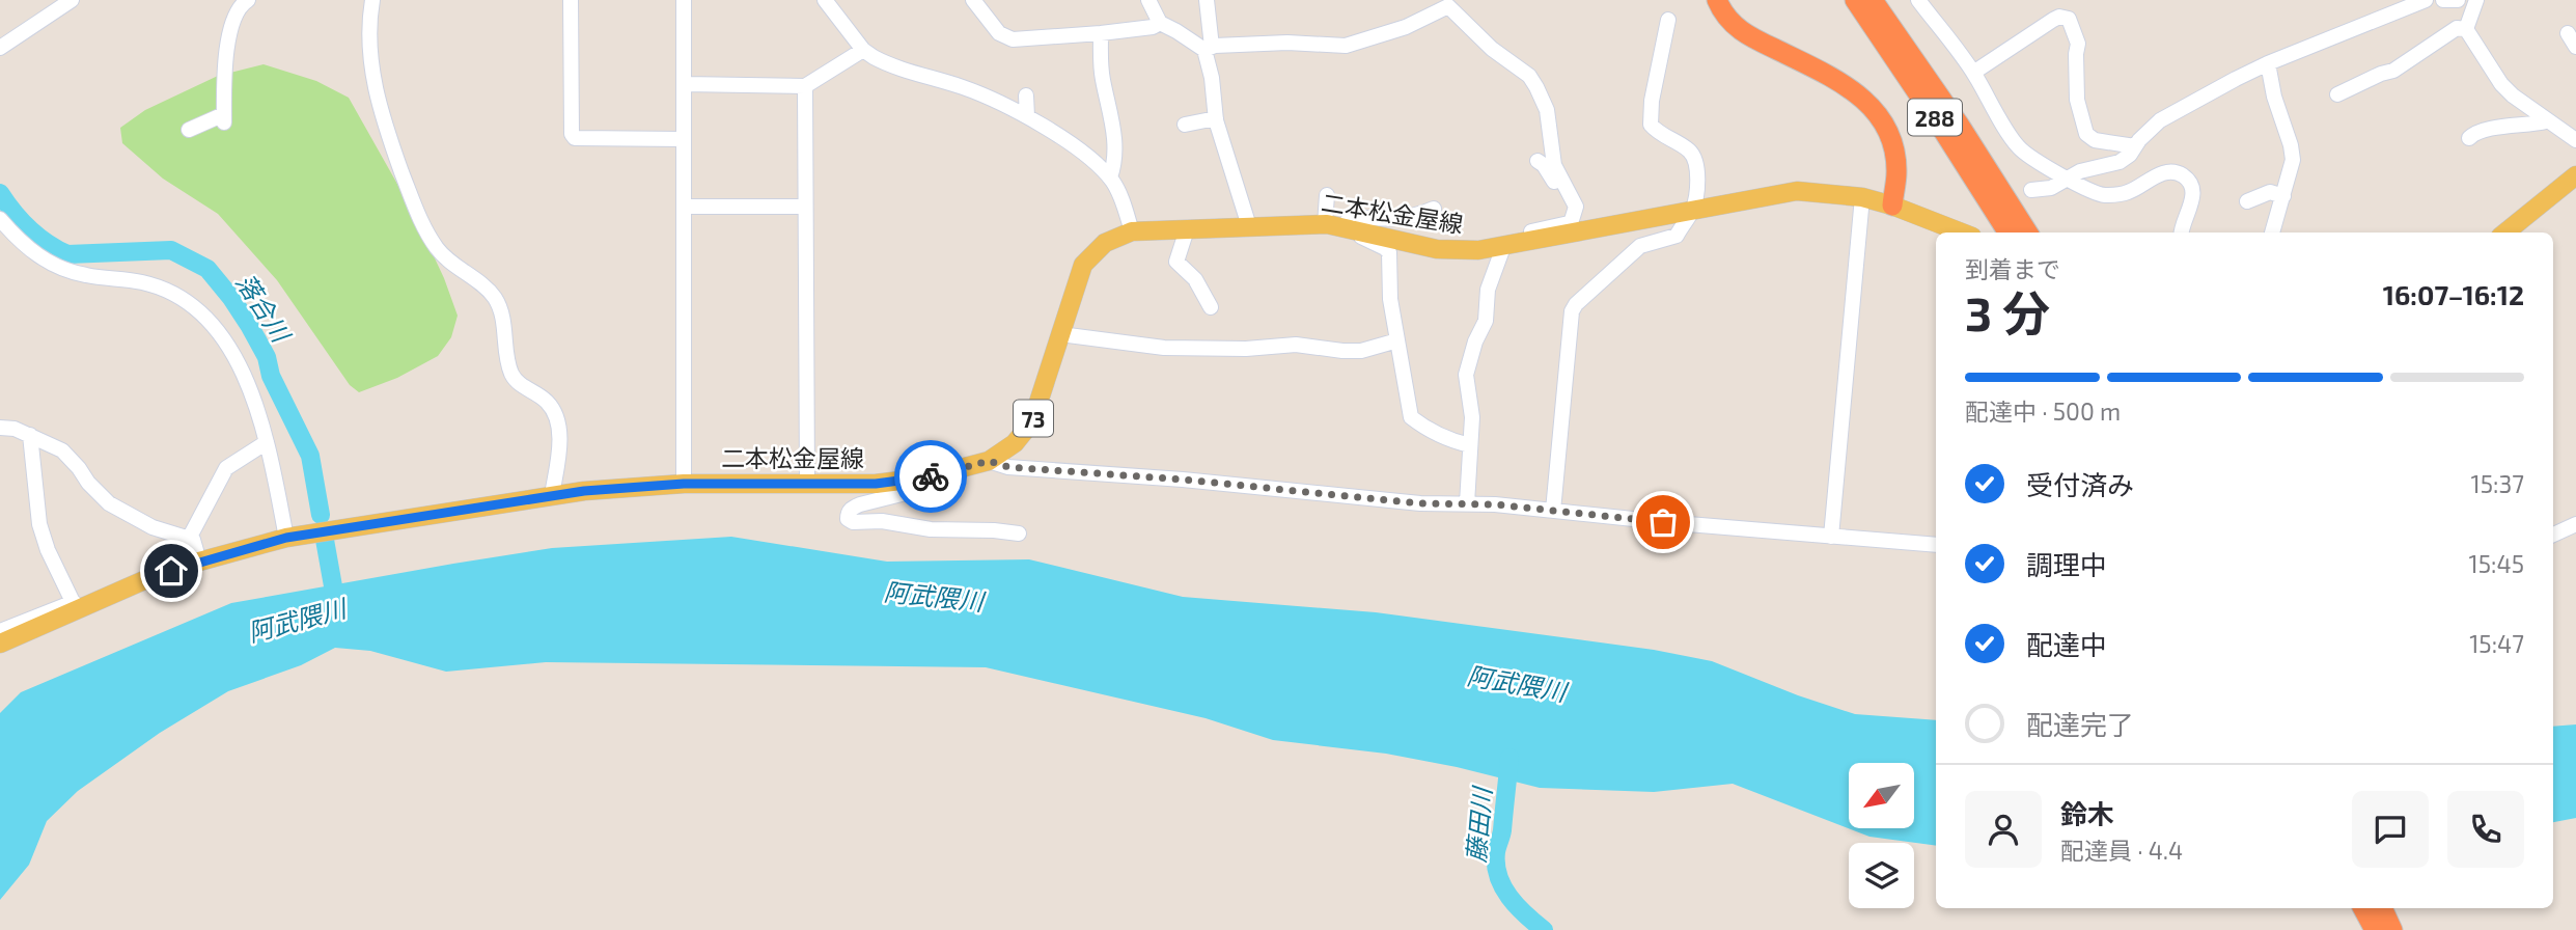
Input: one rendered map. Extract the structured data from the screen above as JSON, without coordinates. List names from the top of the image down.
{
  "streets": {
    "highway": ["288"],
    "main road": ["二本松金屋線", "73"]
  },
  "water": ["落合川", "阿武隈川", "藤田川"],
  "north": "bottom left",
  "page": {
    "heading": ["3 分", "到着まで", "16:07–16:12"],
    "panel": ["鈴木", "配達員 · 4.4"],
    "bar": "配達中 · 500 m",
    "list": [
      ["受付済み", "15:37"],
      ["調理中", "15:45"],
      ["配達中", "15:47"],
      "配達完了"
    ]
  }
}
